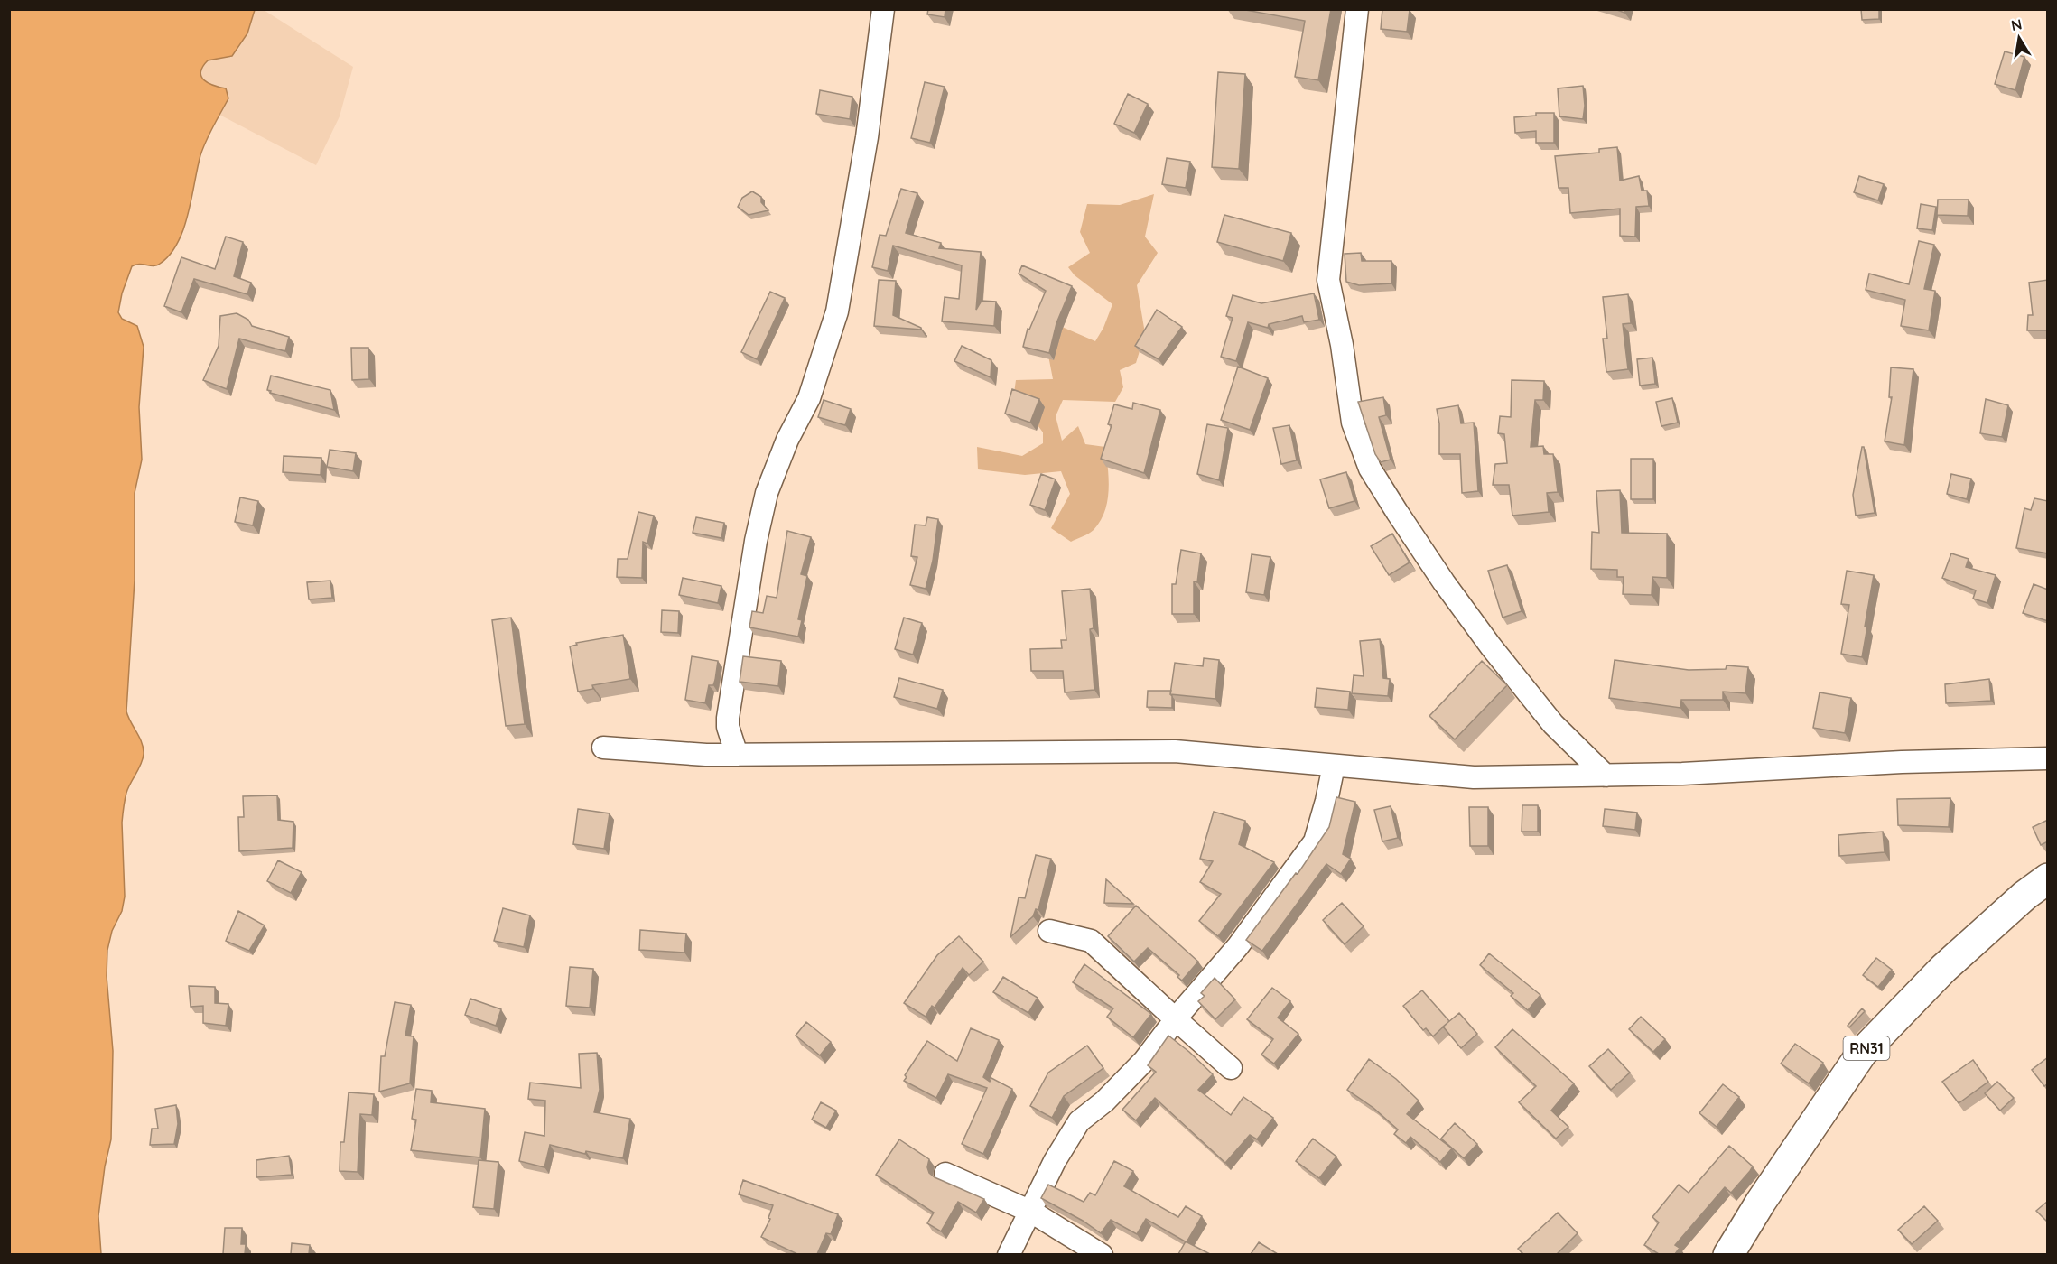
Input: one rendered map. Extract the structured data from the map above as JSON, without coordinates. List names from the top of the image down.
{
  "streets": {
    "main road": ["RN31"]
  },
  "north": "top"
}
